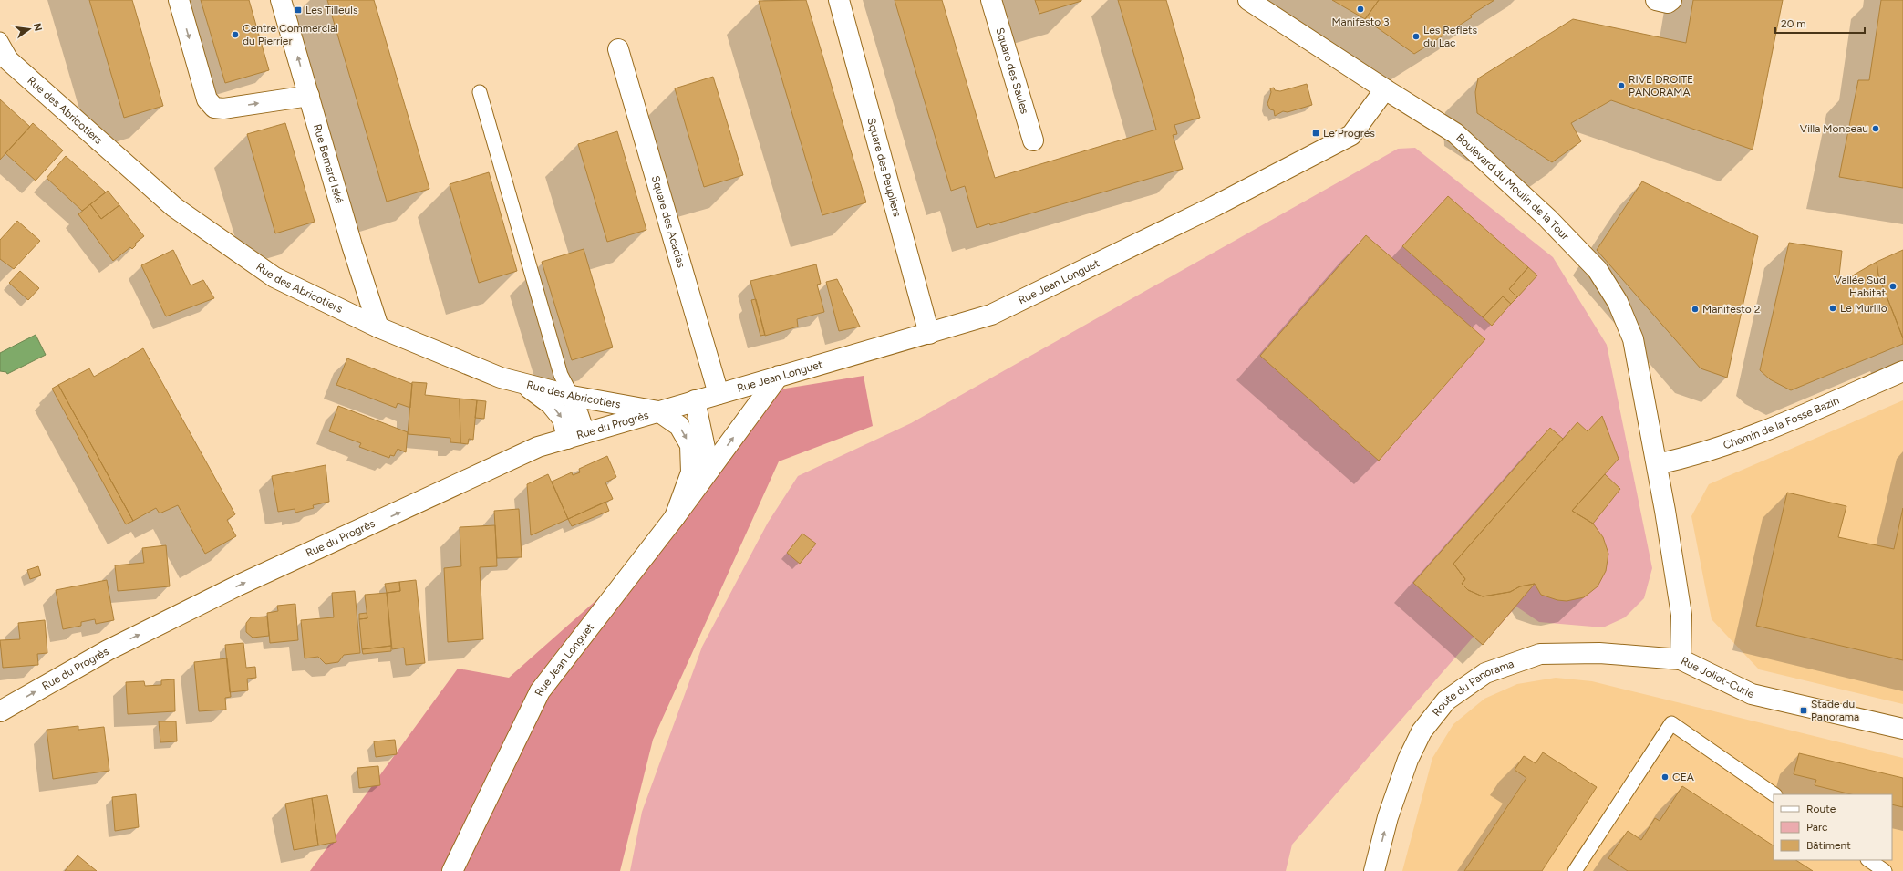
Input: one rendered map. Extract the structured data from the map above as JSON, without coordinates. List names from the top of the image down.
{
  "streets": {
    "street": [
      "Square des Saules",
      "Rue des Abricotiers",
      "Rue Bernard Iské",
      "Square des Peupliers",
      "Boulevard du Moulin de la Tour",
      "Square des Acacias",
      "Rue Jean Longuet",
      "Chemin de la Fosse Bazin",
      "Rue du Progrès",
      "Rue Joliot-Curie",
      "Route du Panorama"
    ]
  },
  "crossings": [
    ["Rue des Abricotiers", "Rue Bernard Iské"],
    ["Rue des Abricotiers", "Rue du Progrès"],
    ["Square des Peupliers", "Rue Jean Longuet"],
    ["Boulevard du Moulin de la Tour", "Rue Jean Longuet"],
    ["Boulevard du Moulin de la Tour", "Chemin de la Fosse Bazin"],
    ["Boulevard du Moulin de la Tour", "Rue Joliot-Curie"],
    ["Square des Acacias", "Rue Jean Longuet"],
    ["Rue Jean Longuet", "Rue du Progrès"],
    ["Chemin de la Fosse Bazin", "Rue Joliot-Curie"],
    ["Rue Joliot-Curie", "Route du Panorama"]
  ],
  "one_way": ["Rue du Progrès", "Route du Panorama"],
  "places": {
    "other": [
      "Manifesto 3",
      "Centre Commercial du Pierrier",
      "Les Reflets du Lac",
      "RIVE DROITE PANORAMA",
      "Villa Monceau",
      "Vallée Sud Habitat",
      "Le Murillo",
      "Manifesto 2",
      "CEA"
    ],
    "transit": ["Les Tilleuls", "Le Progrès", "Stade du Panorama"]
  },
  "legend": ["Route", "Parc", "Bâtiment"],
  "scale_bar": "20 m",
  "north": "right"
}
